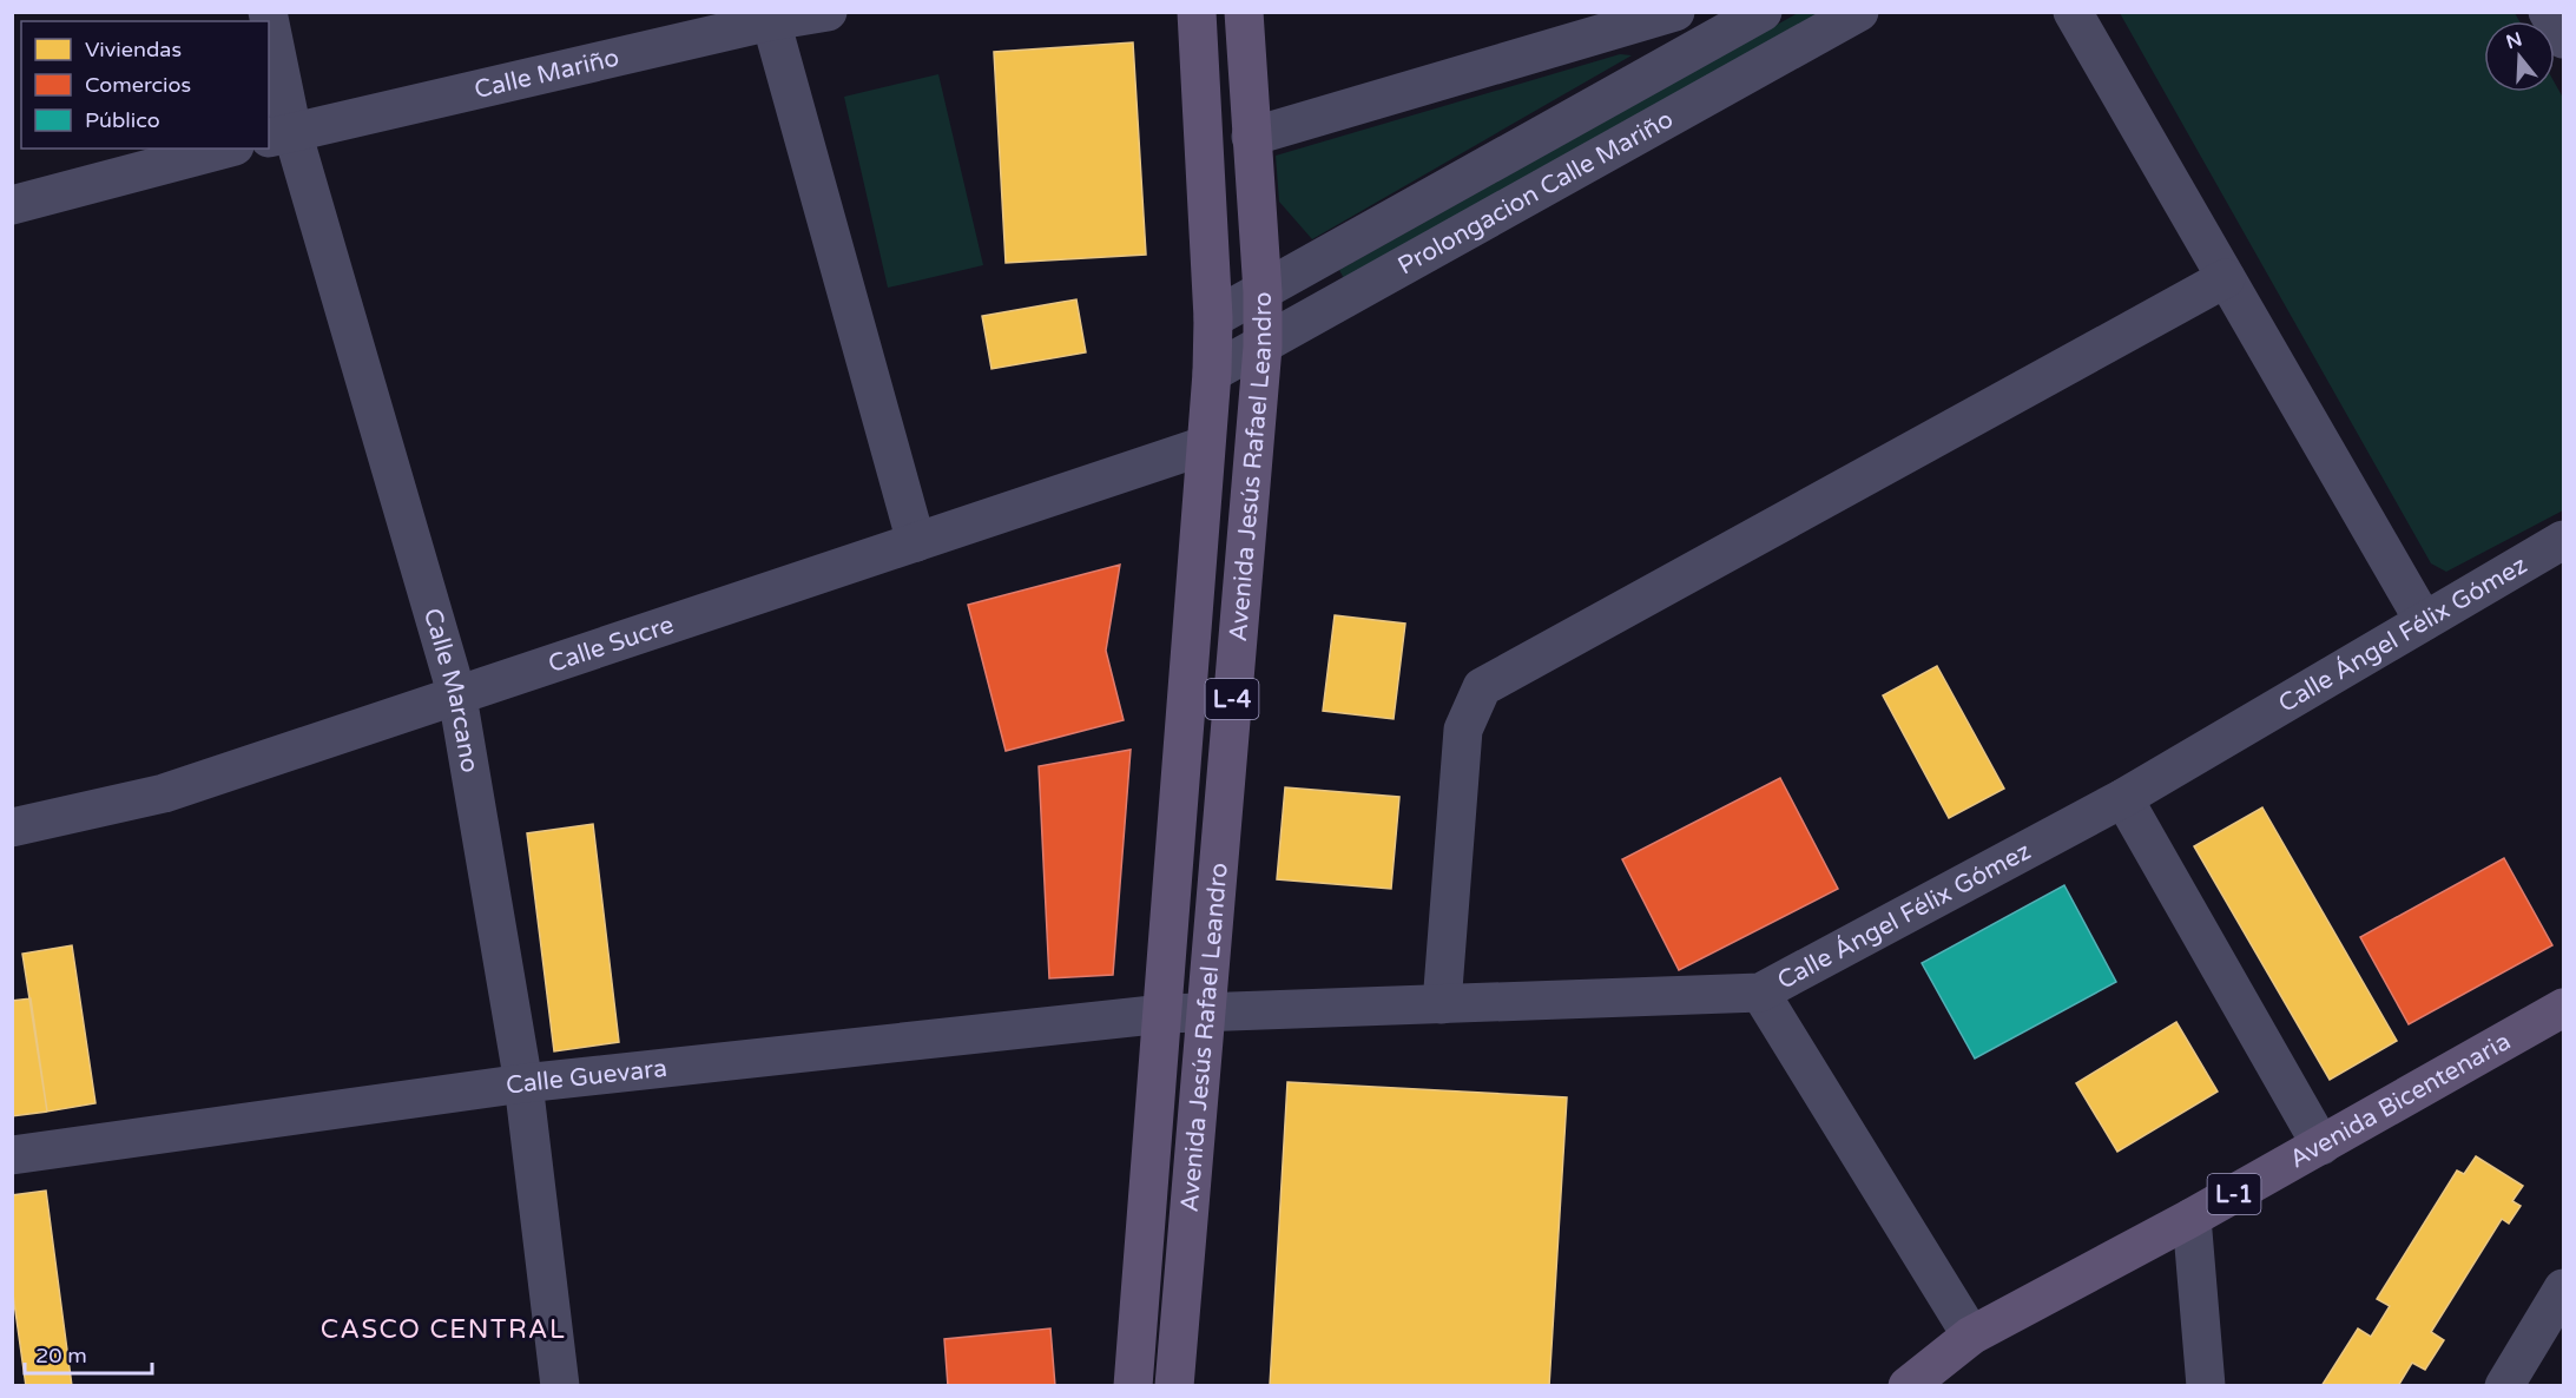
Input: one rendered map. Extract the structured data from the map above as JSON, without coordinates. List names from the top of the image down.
{
  "streets": {
    "main road": [
      "Avenida Jesús Rafael Leandro",
      "L-4",
      "Avenida Bicentenaria",
      "L-1"
    ],
    "street": [
      "Calle Mariño",
      "Prolongacion Calle Mariño",
      "Calle Ángel Félix Gómez",
      "Calle Sucre",
      "Calle Marcano",
      "Calle Guevara"
    ]
  },
  "crossings": [
    ["Calle Mariño", "Calle Marcano"],
    ["Prolongacion Calle Mariño", "Avenida Jesús Rafael Leandro"],
    ["Avenida Jesús Rafael Leandro", "Calle Ángel Félix Gómez"],
    ["Avenida Jesús Rafael Leandro", "Calle Sucre"],
    ["Avenida Jesús Rafael Leandro", "Calle Guevara"],
    ["Calle Ángel Félix Gómez", "Calle Guevara"],
    ["Calle Sucre", "Calle Marcano"],
    ["Calle Marcano", "Calle Guevara"]
  ],
  "districts": ["CASCO CENTRAL"],
  "legend": ["Viviendas", "Comercios", "Público"],
  "scale_bar": "20 m",
  "north": "top"
}
